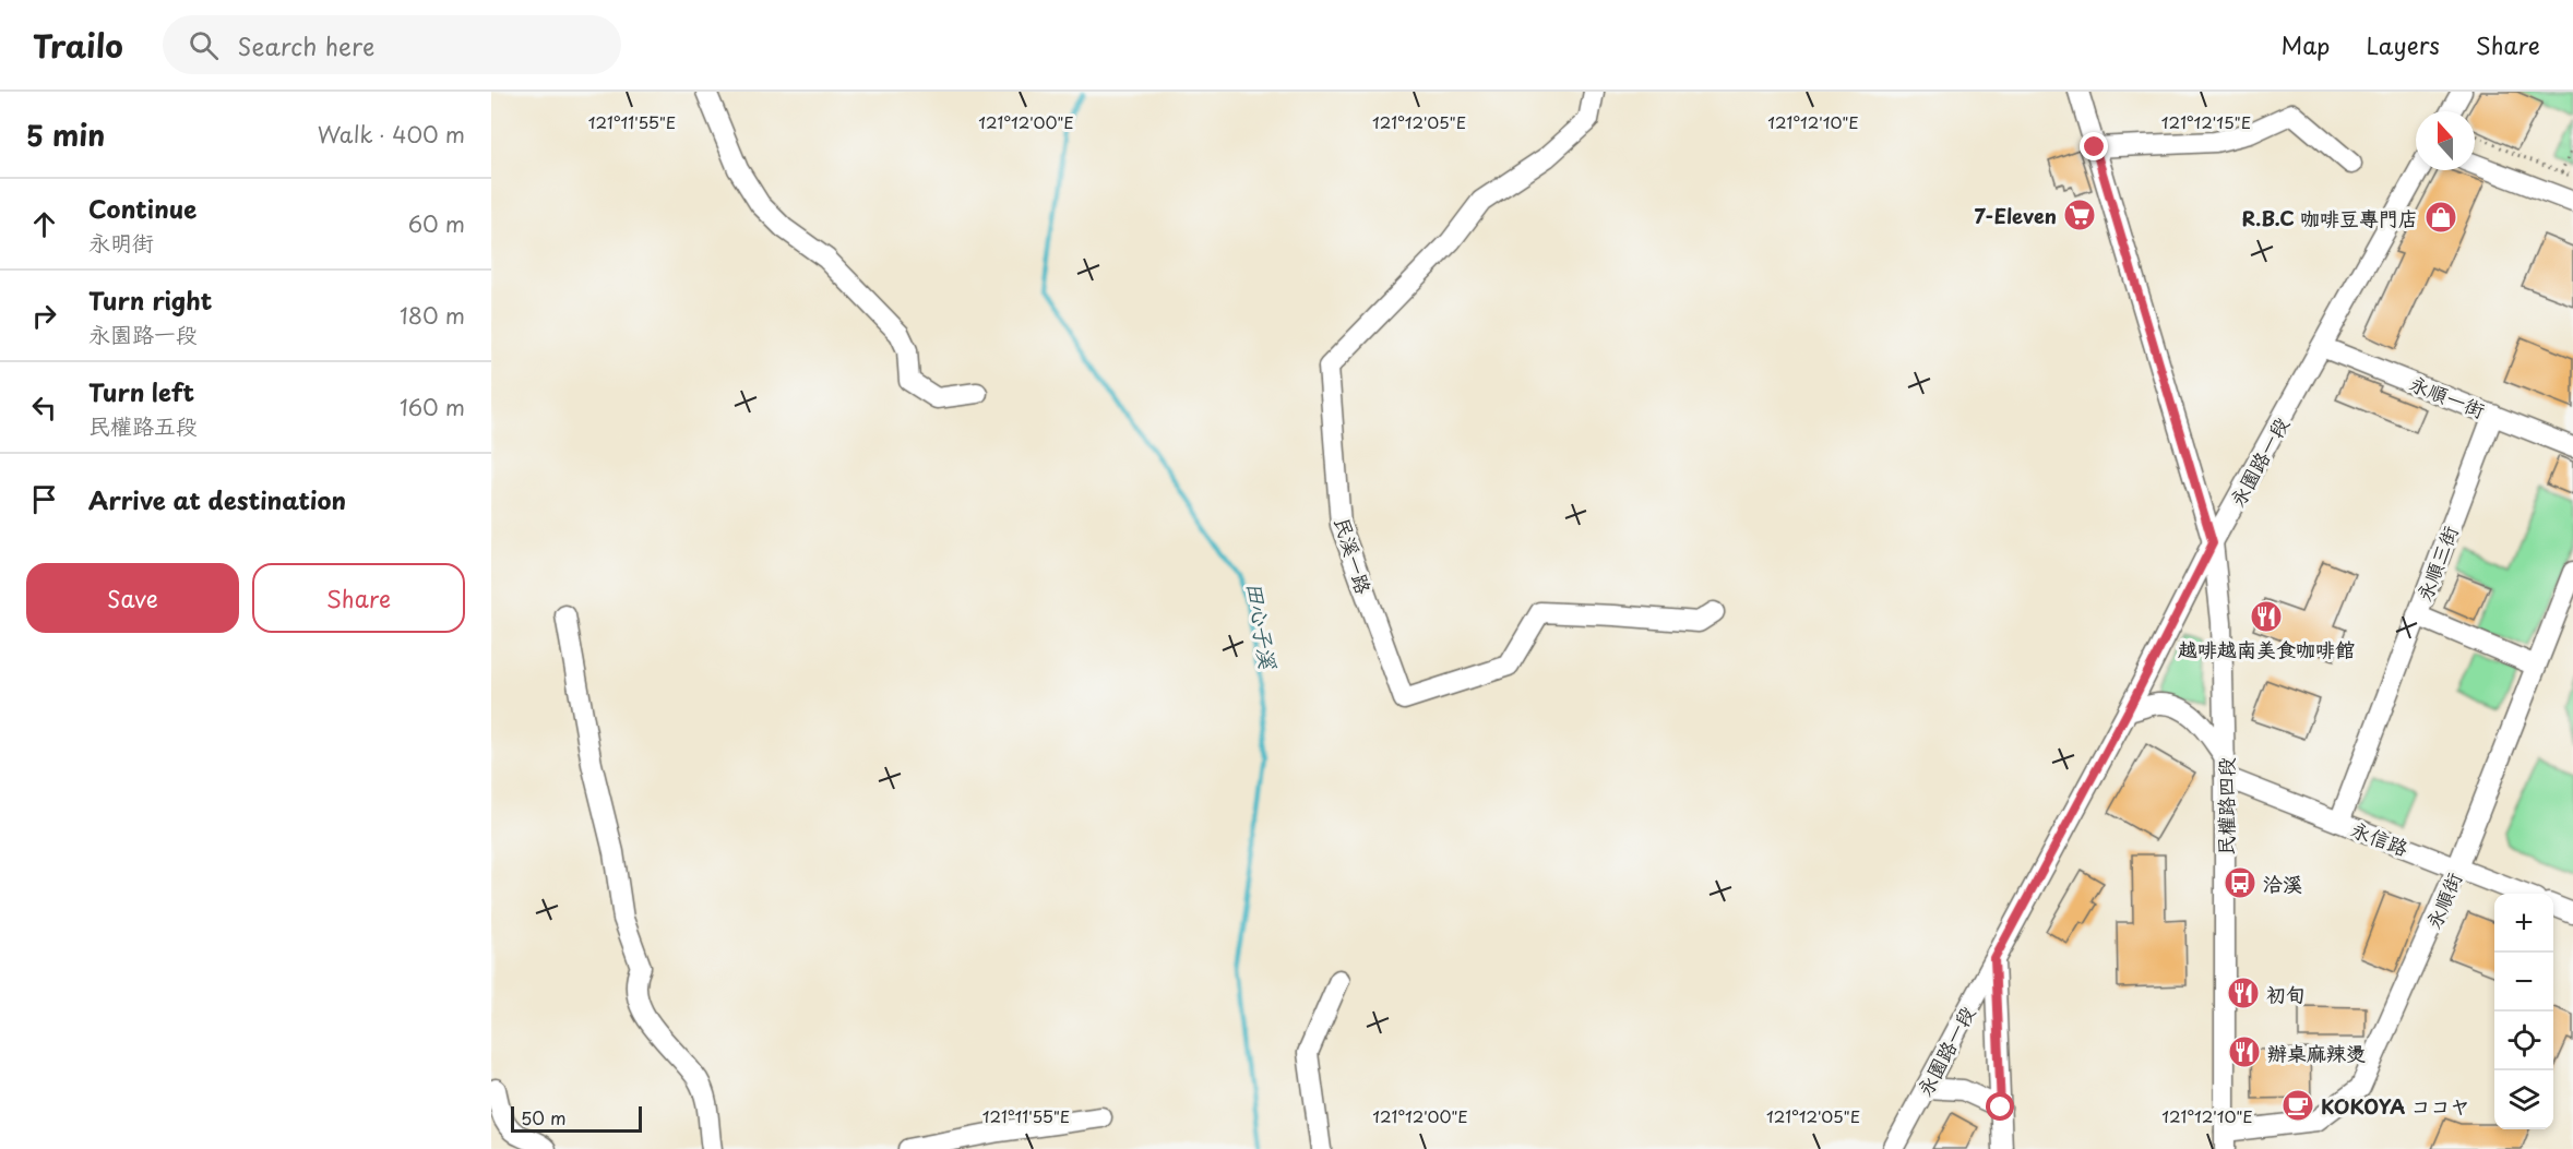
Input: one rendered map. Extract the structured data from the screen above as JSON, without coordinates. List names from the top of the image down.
{
  "streets": {
    "street": [
      "永順一街",
      "永園路一段",
      "民溪一路",
      "永順三街",
      "民權路四段",
      "永信路",
      "永順街"
    ]
  },
  "crossings": [
    ["永順一街", "永園路一段"],
    ["永順一街", "永順三街"],
    ["永園路一段", "民權路四段"],
    ["永順三街", "永信路"],
    ["民權路四段", "永信路"],
    ["民權路四段", "永順街"],
    ["永信路", "永順街"]
  ],
  "water": ["田心子溪"],
  "places": {
    "supermarket": ["7-Eleven"],
    "shop": ["R.B.C 咖啡豆專門店"],
    "restaurant": ["越啡越南美食咖啡館", "初旬", "辦桌麻辣燙"],
    "bus stop": ["洽溪"],
    "cafe": ["KOKOYA ココヤ"]
  },
  "scale_bar": "50 m",
  "north": "top",
  "page": {
    "header": "Trailo",
    "search": "Search here",
    "nav": ["Map", "Layers", "Share"],
    "heading": ["5 min", "Walk · 400 m"],
    "list": [
      ["Continue", "永明街", "60 m"],
      ["Turn right", "永園路一段", "180 m"],
      ["Turn left", "民權路五段", "160 m"],
      "Arrive at destination"
    ],
    "buttons": ["Save", "Share"],
    "map_buttons": ["+", "−"],
    "scale": "50 m"
  },
  "coordinates": [
    "121°11'55\"E",
    "121°12'00\"E",
    "121°12'05\"E",
    "121°12'10\"E",
    "121°12'15\"E"
  ]
}
